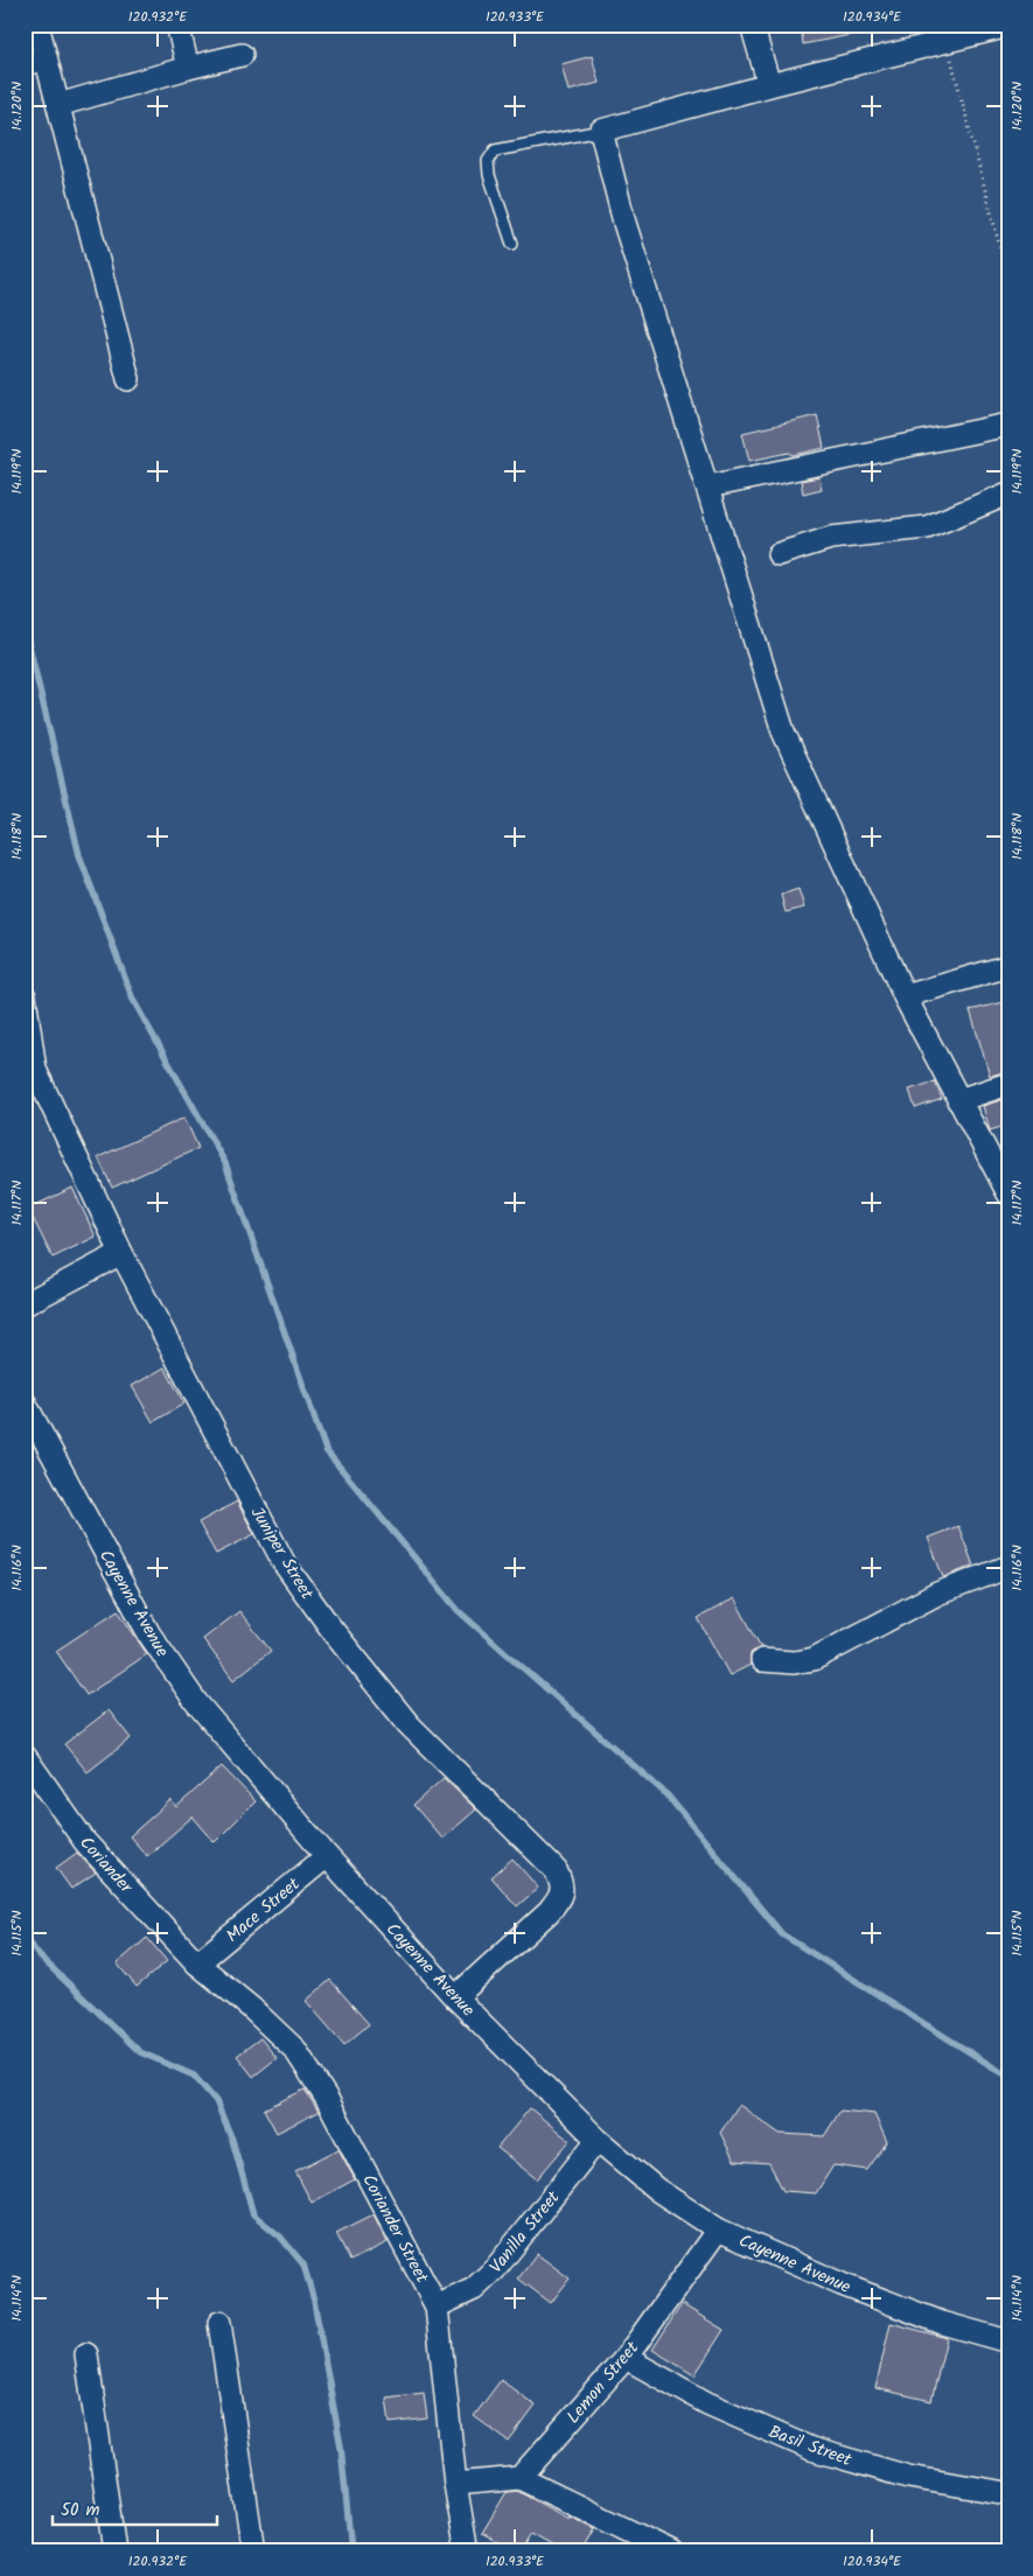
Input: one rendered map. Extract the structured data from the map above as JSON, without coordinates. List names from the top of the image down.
{
  "streets": {
    "street": [
      "Juniper Street",
      "Cayenne Avenue",
      "Coriander",
      "Mace Street",
      "Coriander Street",
      "Vanilla Street",
      "Lemon Street",
      "Basil Street"
    ]
  },
  "crossings": [
    ["Juniper Street", "Cayenne Avenue"],
    ["Cayenne Avenue", "Mace Street"],
    ["Cayenne Avenue", "Vanilla Street"],
    ["Cayenne Avenue", "Lemon Street"],
    ["Coriander", "Mace Street"],
    ["Coriander", "Coriander Street"],
    ["Mace Street", "Coriander Street"],
    ["Coriander Street", "Vanilla Street"],
    ["Lemon Street", "Basil Street"]
  ],
  "scale_bar": "50 m",
  "coordinates": [
    "120.932°E",
    "120.933°E",
    "120.934°E",
    "14.120°N",
    "14.119°N",
    "14.118°N",
    "14.117°N",
    "14.116°N",
    "14.115°N",
    "14.114°N"
  ]
}
